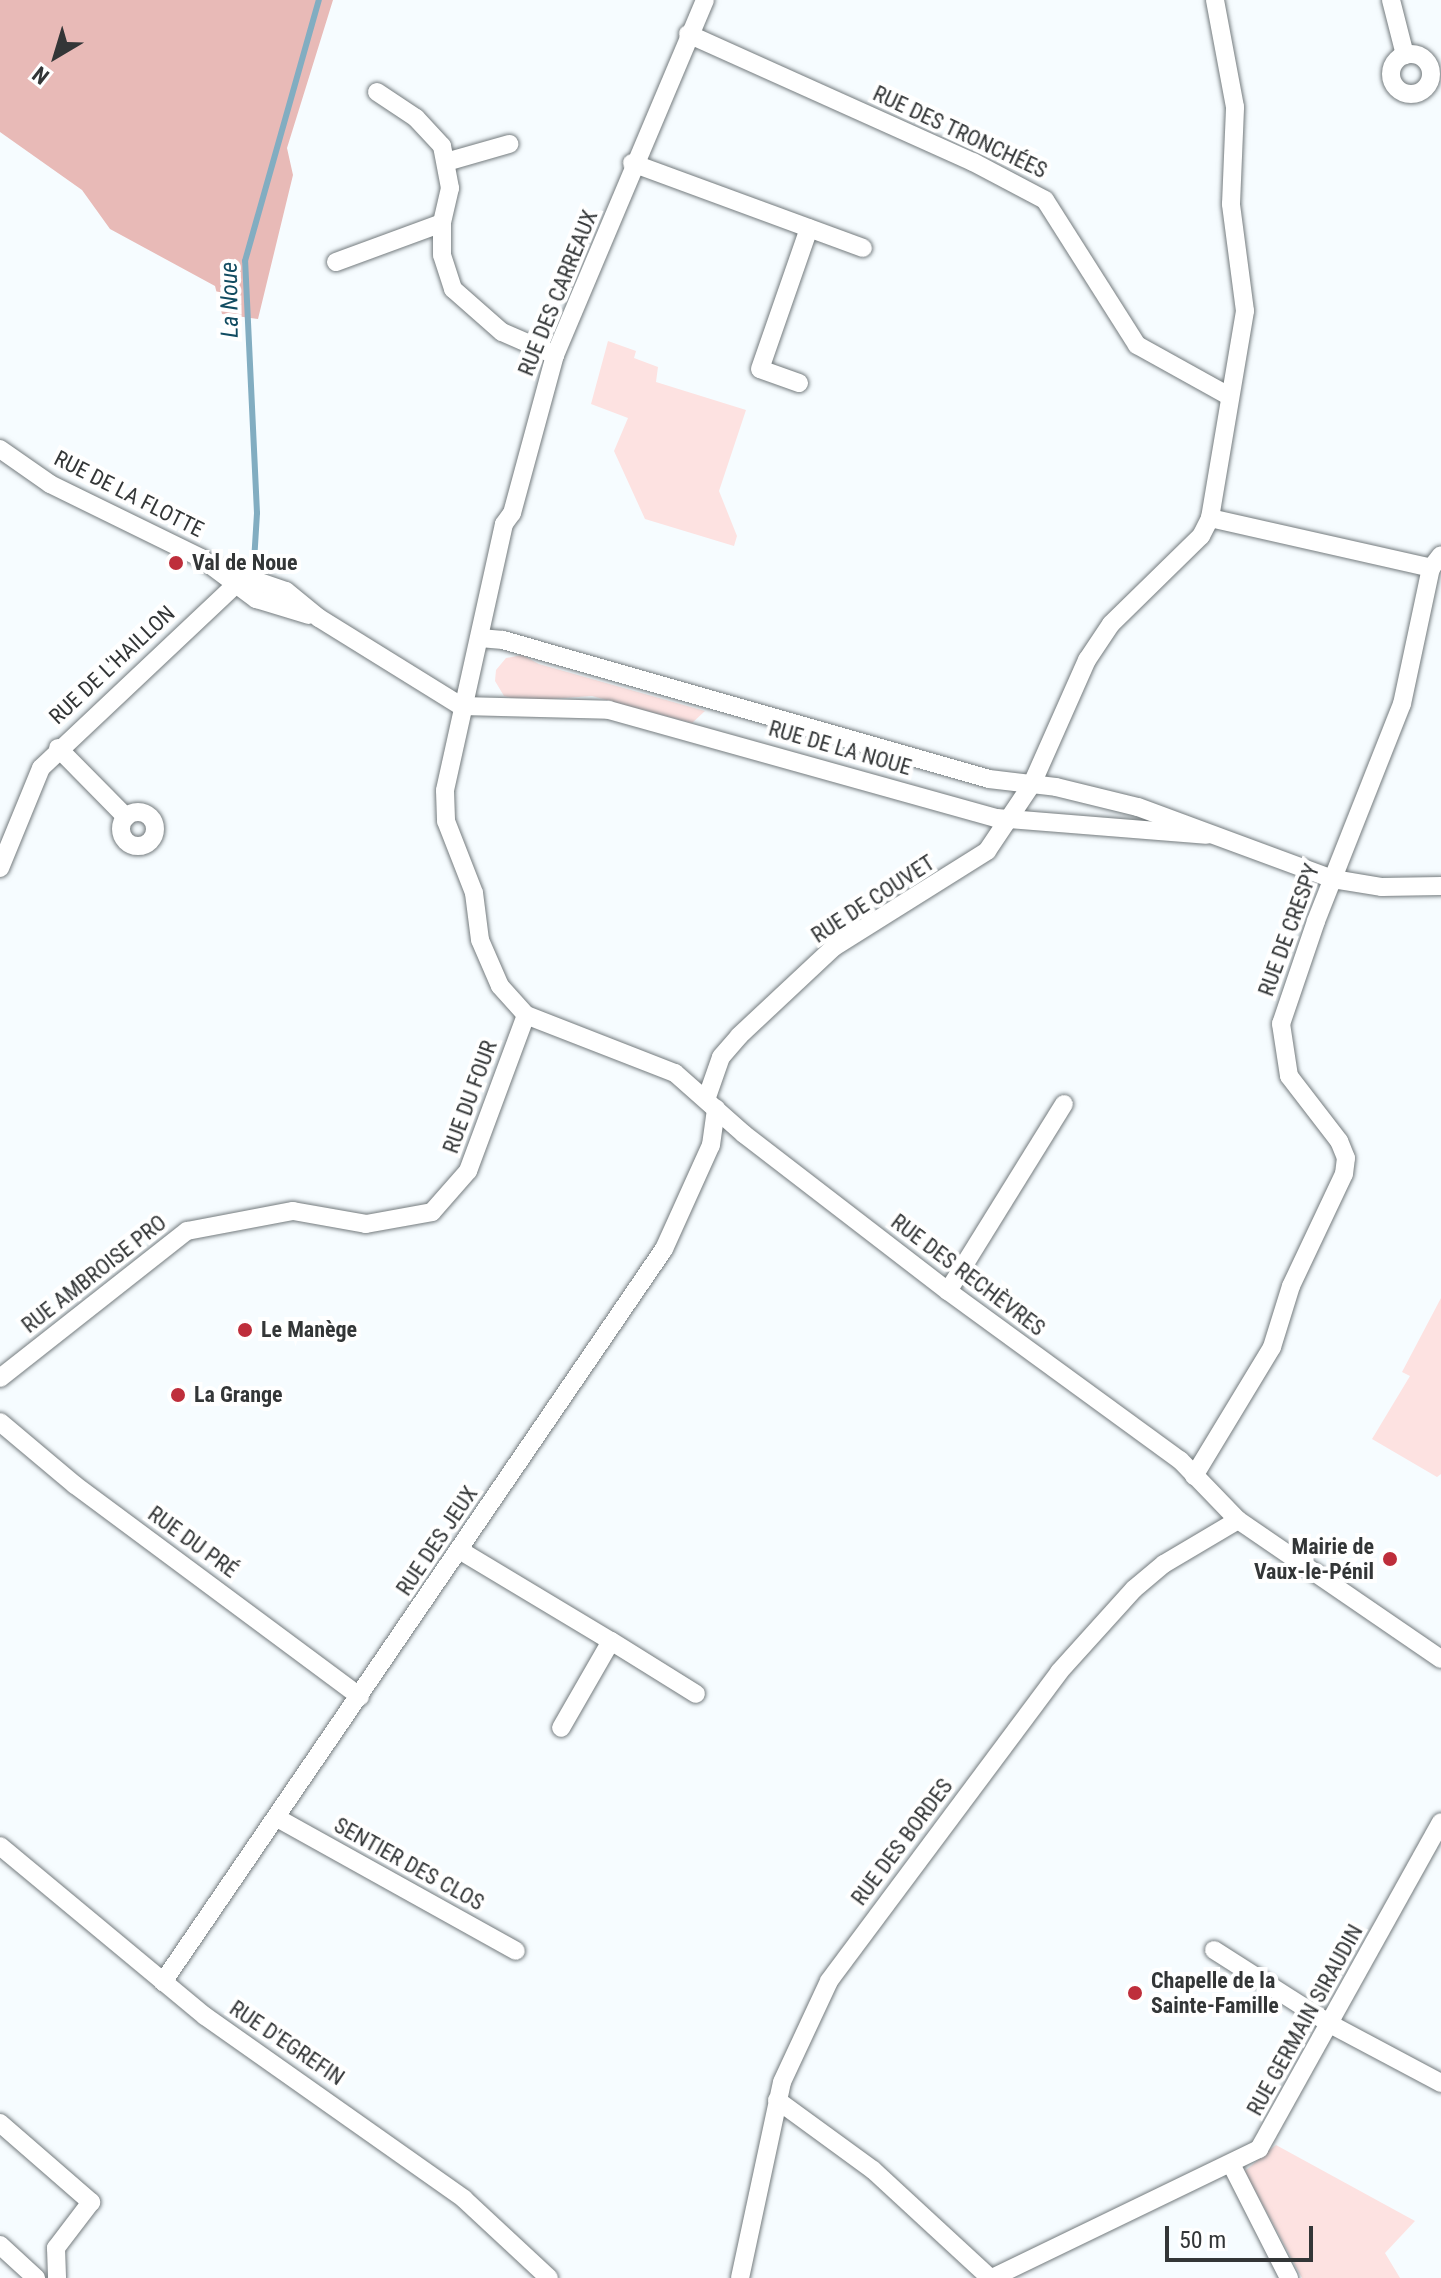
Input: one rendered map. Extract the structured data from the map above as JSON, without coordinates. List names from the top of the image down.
{
  "streets": {
    "street": [
      "RUE DES TRONCHÉES",
      "RUE DES CARREAUX",
      "RUE DE LA FLOTTE",
      "RUE DE L'HAILLON",
      "RUE DE LA NOUE",
      "RUE DE COUVET",
      "RUE DE CRESPY",
      "RUE DU FOUR",
      "RUE AMBROISE PRO",
      "RUE DES RECHÈVRES",
      "RUE DES JEUX",
      "RUE DU PRÉ",
      "RUE DES BORDES",
      "SENTIER DES CLOS",
      "RUE GERMAIN SIRAUDIN",
      "RUE D'EGREFIN"
    ]
  },
  "crossings": [
    ["RUE DES TRONCHÉES", "RUE DES CARREAUX"],
    ["RUE DES CARREAUX", "RUE DE LA FLOTTE"],
    ["RUE DES CARREAUX", "RUE DE LA NOUE"],
    ["RUE DES CARREAUX", "RUE DU FOUR"],
    ["RUE DES CARREAUX", "RUE DES RECHÈVRES"],
    ["RUE DE LA FLOTTE", "RUE DE L'HAILLON"],
    ["RUE DE LA FLOTTE", "RUE DE LA NOUE"],
    ["RUE DE LA NOUE", "RUE DE COUVET"],
    ["RUE DE LA NOUE", "RUE DE CRESPY"],
    ["RUE DE COUVET", "RUE DES RECHÈVRES"],
    ["RUE DE COUVET", "RUE DES JEUX"],
    ["RUE DE CRESPY", "RUE DES RECHÈVRES"],
    ["RUE DU FOUR", "RUE AMBROISE PRO"],
    ["RUE DU FOUR", "RUE DES RECHÈVRES"],
    ["RUE DES RECHÈVRES", "RUE DES JEUX"],
    ["RUE DES RECHÈVRES", "RUE DES BORDES"],
    ["RUE DES JEUX", "RUE DU PRÉ"],
    ["RUE DES JEUX", "SENTIER DES CLOS"],
    ["RUE DES JEUX", "RUE D'EGREFIN"]
  ],
  "water": ["La Noue"],
  "places": [
    "Val de Noue",
    "Le Manège",
    "La Grange",
    "Mairie de Vaux-le-Pénil",
    "Chapelle de la Sainte-Famille"
  ],
  "scale_bar": "50 m",
  "north": "bottom left"
}
